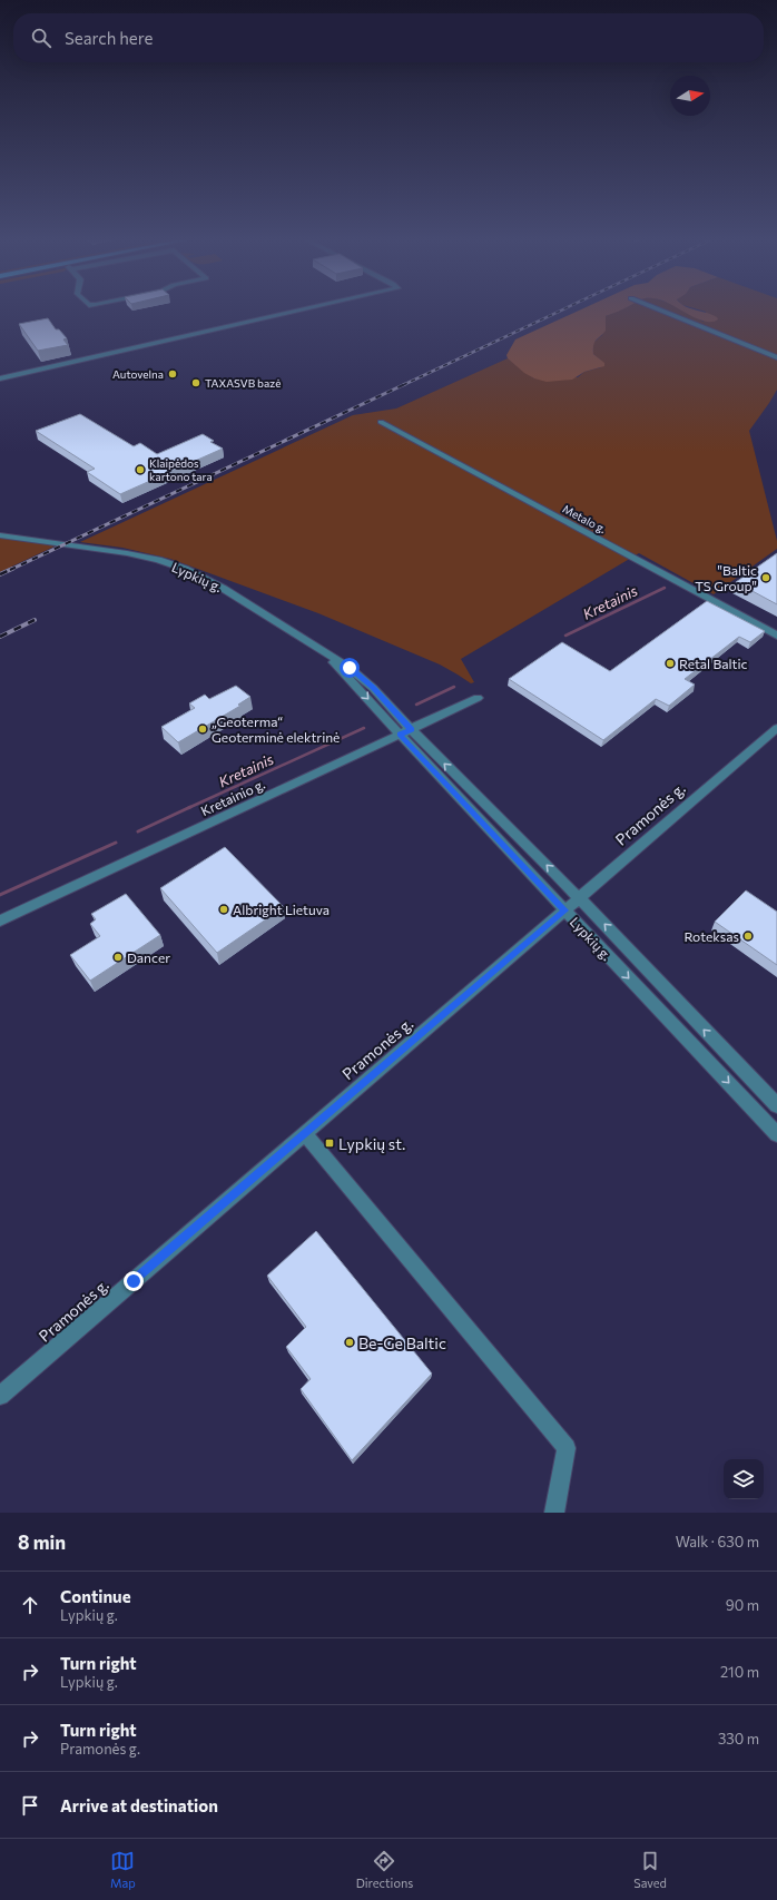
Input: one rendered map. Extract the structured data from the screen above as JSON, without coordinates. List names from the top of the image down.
{
  "streets": {
    "street": [
      "Metalo g.",
      "Lypkių g.",
      "Kretainio g.",
      "Pramonės g."
    ]
  },
  "crossings": [
    ["Lypkių g.", "Kretainio g."],
    ["Lypkių g.", "Pramonės g."]
  ],
  "water": ["Kretainis"],
  "places": {
    "other": [
      "Autovelna",
      "TAXASVB bazė",
      "Klaipėdos kartono tara",
      "\"Baltic TS Group\"",
      "Retal Baltic",
      "„Geoterma“ Geoterminė elektrinė",
      "Albright Lietuva",
      "Roteksas",
      "Dancer",
      "Be-Ge Baltic"
    ],
    "transit": ["Lypkių st."]
  },
  "north": "right",
  "page": {
    "search": "Search here",
    "heading": ["8 min", "Walk · 630 m"],
    "list": [
      ["Continue", "Lypkių g.", "90 m"],
      ["Turn right", "Lypkių g.", "210 m"],
      ["Turn right", "Pramonės g.", "330 m"],
      "Arrive at destination"
    ],
    "nav": ["Map", "Directions", "Saved"]
  }
}
